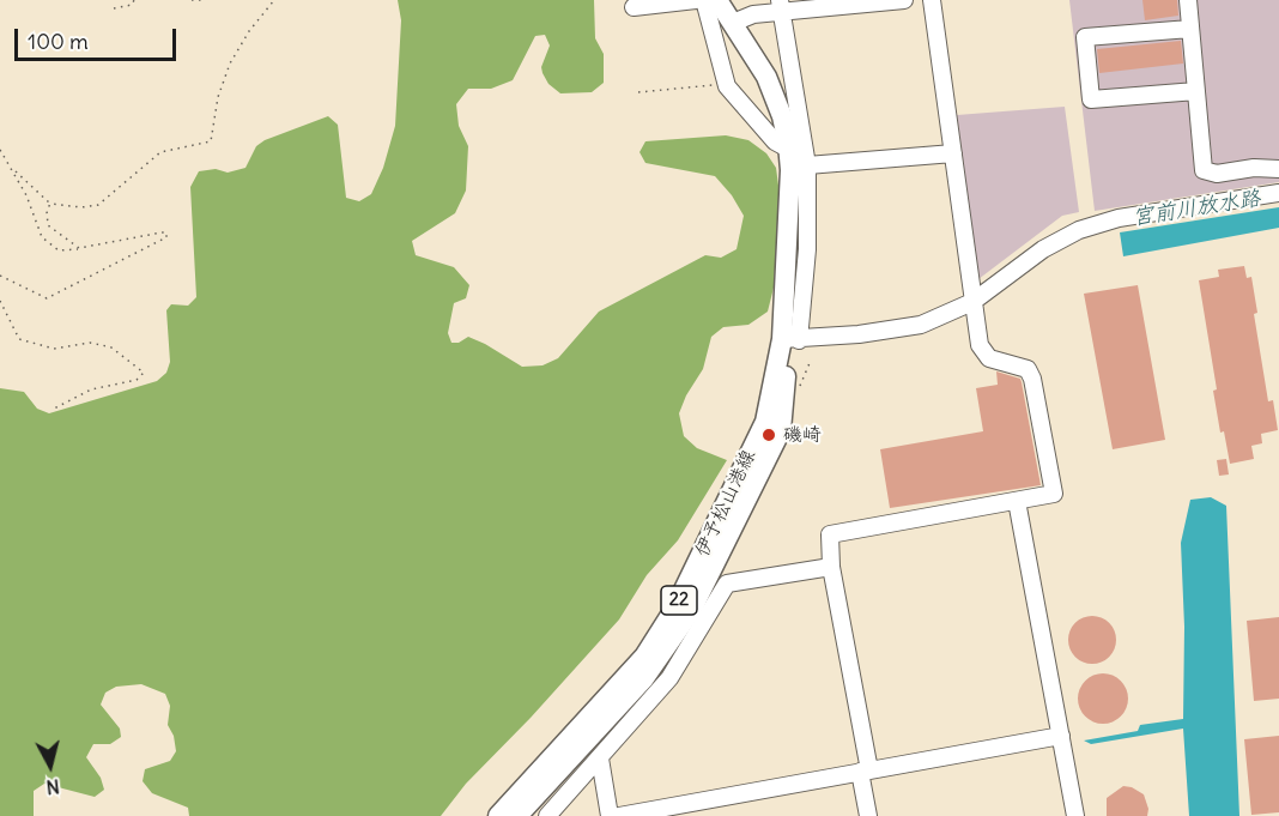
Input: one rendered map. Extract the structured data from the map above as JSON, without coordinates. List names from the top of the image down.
{
  "streets": {
    "main road": ["伊予松山港線", "22"]
  },
  "water": ["宮前川放水路"],
  "places": ["磯崎"],
  "scale_bar": "100 m",
  "north": "bottom"
}
